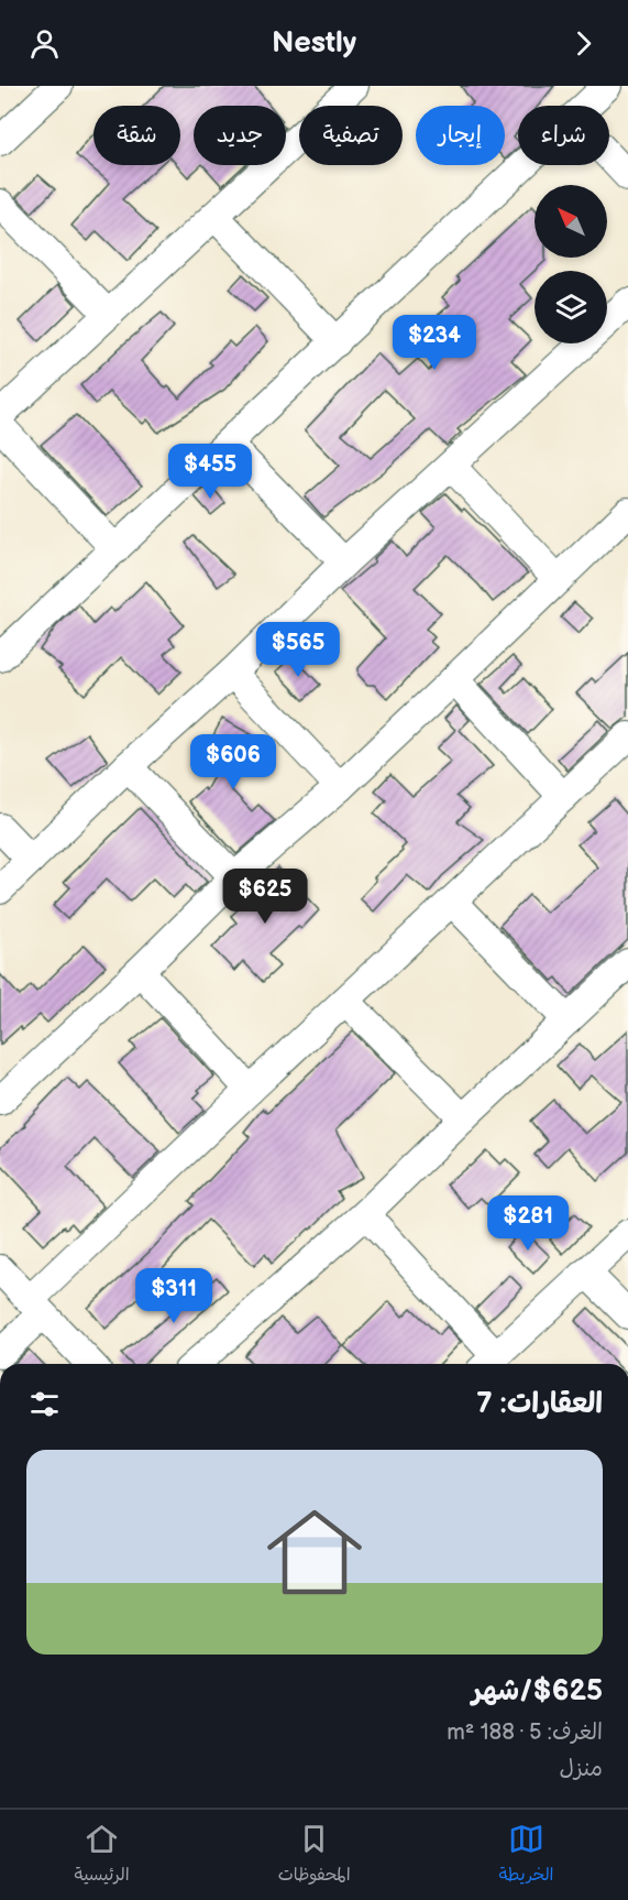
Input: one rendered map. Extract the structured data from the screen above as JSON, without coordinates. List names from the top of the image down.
{
  "north": "top left",
  "page": {
    "header": "Nestly",
    "chip": [
      "شراء",
      "إيجار",
      "تصفية",
      "جديد",
      "شقة"
    ],
    "price": [
      "$234",
      "$455",
      "$565",
      "$606",
      "$625",
      "$281",
      "$311"
    ],
    "heading": "العقارات: 7",
    "list": [
      {
        "name": "$625/شهر",
        "note": "الغرف: 5 · 188 m² · منزل"
      }
    ],
    "tabs": ["الخريطة", "المحفوظات", "الرئيسية"]
  }
}
